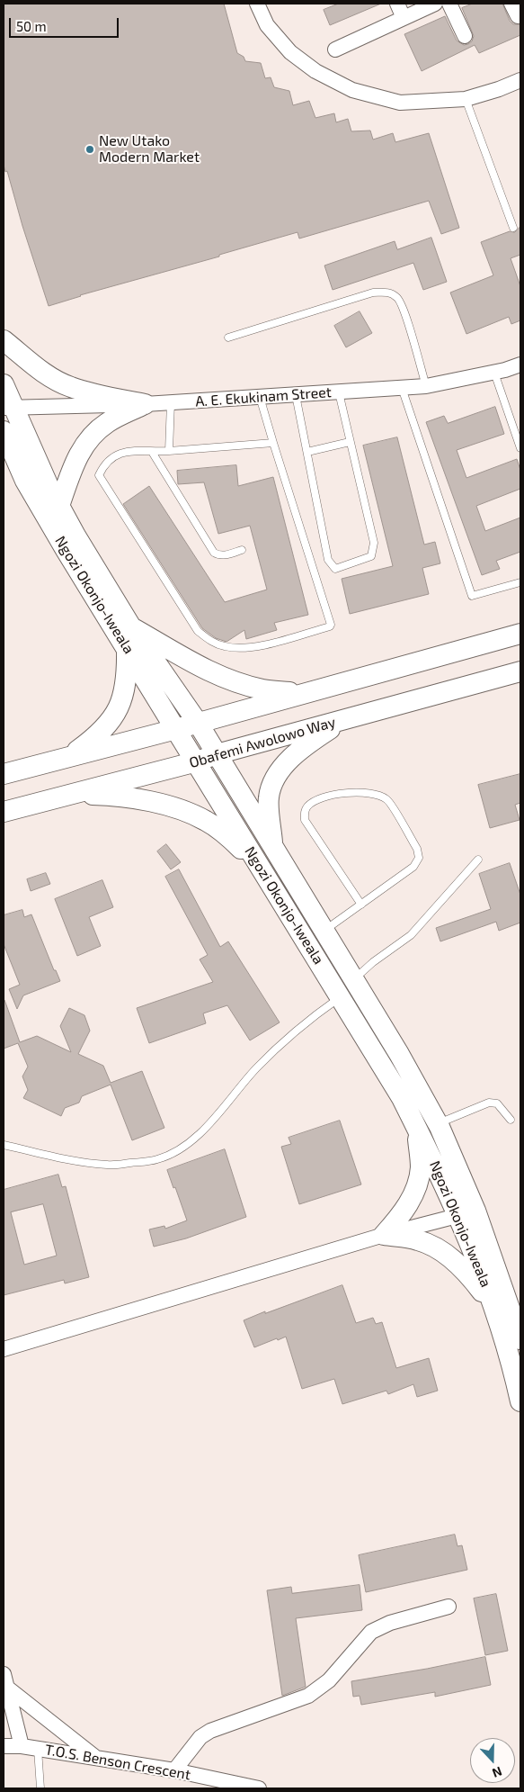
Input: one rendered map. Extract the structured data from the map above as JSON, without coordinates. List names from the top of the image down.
{
  "streets": {
    "street": [
      "A. E. Ekukinam Street",
      "Ngozi Okonjo-Iweala",
      "Obafemi Awolowo Way",
      "T.O.S. Benson Crescent"
    ]
  },
  "crossings": [
    ["A. E. Ekukinam Street", "Ngozi Okonjo-Iweala"],
    ["Ngozi Okonjo-Iweala", "Obafemi Awolowo Way"]
  ],
  "places": ["New Utako Modern Market"],
  "scale_bar": "50 m",
  "north": "bottom"
}
